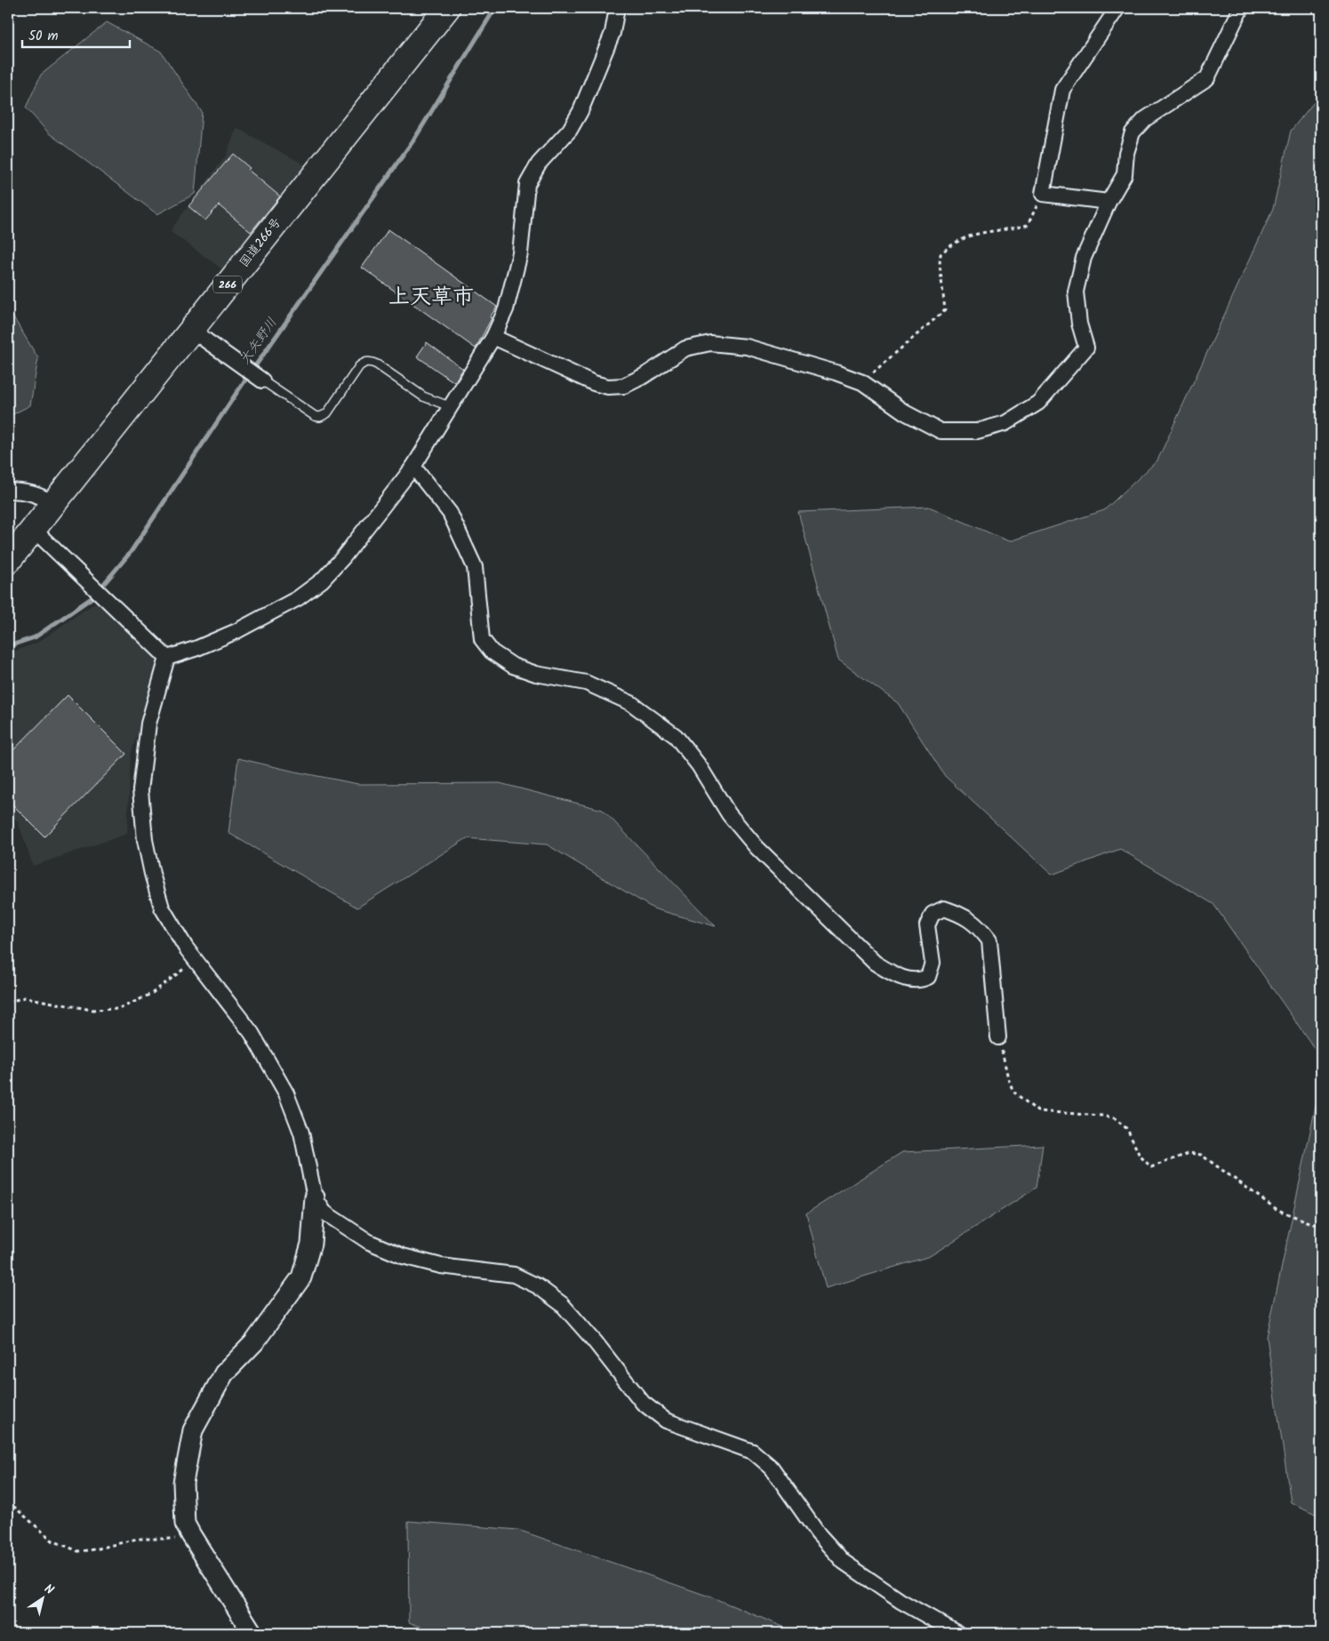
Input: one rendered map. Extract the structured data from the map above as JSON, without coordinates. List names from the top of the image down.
{
  "streets": {
    "highway": ["国道266号", "266"]
  },
  "districts": ["上天草市"],
  "water": ["大矢野川"],
  "scale_bar": "50 m",
  "north": "top right"
}
